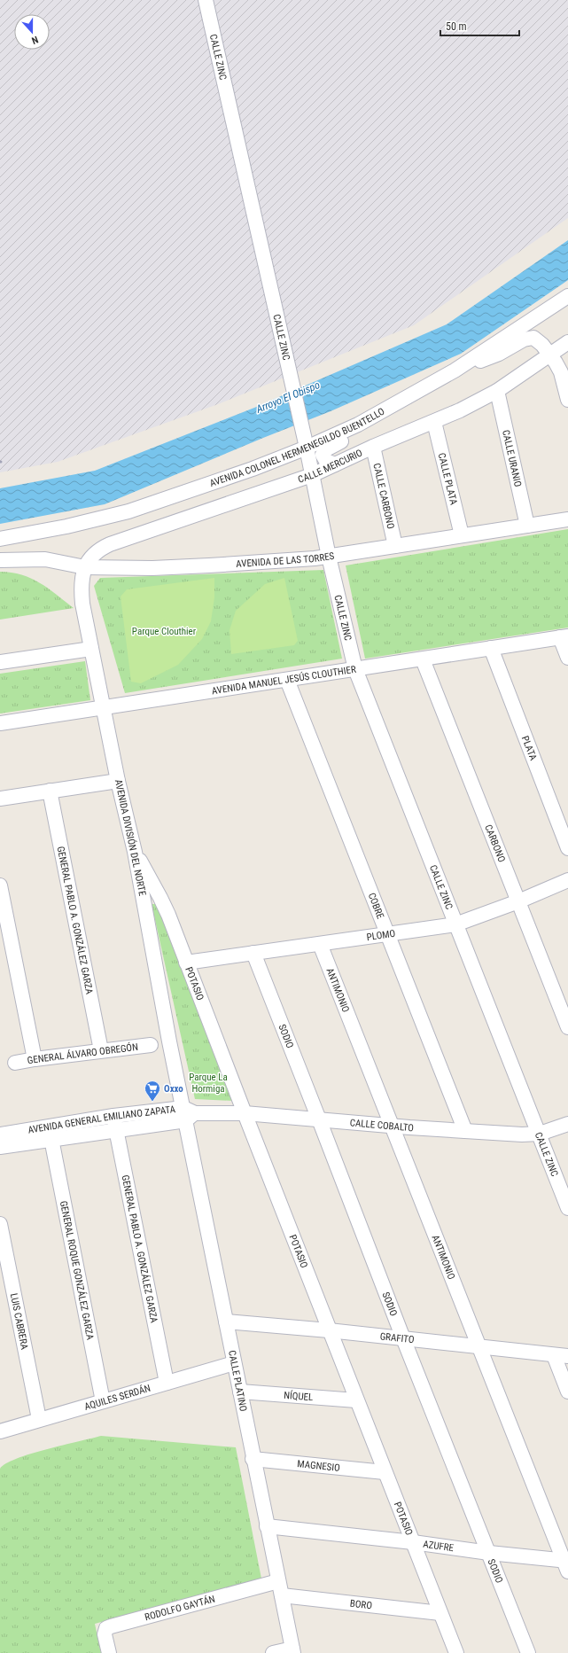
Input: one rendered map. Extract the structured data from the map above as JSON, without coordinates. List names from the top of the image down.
{
  "streets": {
    "street": [
      "CALLE ZINC",
      "AVENIDA COLONEL HERMENEGILDO BUENTELLO",
      "CALLE URANIO",
      "CALLE MERCURIO",
      "CALLE PLATA",
      "CALLE CARBONO",
      "AVENIDA DE LAS TORRES",
      "AVENIDA MANUEL JESÚS CLOUTHIER",
      "PLATA",
      "AVENIDA DIVISIÓN DEL NORTE",
      "CARBONO",
      "COBRE",
      "GENERAL PABLO A. GONZÁLEZ GARZA",
      "PLOMO",
      "POTASIO",
      "ANTIMONIO",
      "SODIO",
      "GENERAL ÁLVARO OBREGÓN",
      "AVENIDA GENERAL EMILIANO ZAPATA",
      "CALLE COBALTO",
      "GENERAL ROQUE GONZÁLEZ GARZA",
      "LUIS CABRERA",
      "GRAFITO",
      "CALLE PLATINO",
      "NÍQUEL",
      "AQUILES SERDÁN",
      "MAGNESIO",
      "AZUFRE",
      "BORO",
      "RODOLFO GAYTÁN"
    ]
  },
  "crossings": [
    ["CALLE ZINC", "AVENIDA COLONEL HERMENEGILDO BUENTELLO"],
    ["CALLE ZINC", "CALLE MERCURIO"],
    ["CALLE ZINC", "AVENIDA DE LAS TORRES"],
    ["CALLE ZINC", "AVENIDA MANUEL JESÚS CLOUTHIER"],
    ["CALLE ZINC", "PLOMO"],
    ["CALLE ZINC", "CALLE COBALTO"],
    ["CALLE URANIO", "CALLE MERCURIO"],
    ["CALLE URANIO", "AVENIDA DE LAS TORRES"],
    ["CALLE MERCURIO", "CALLE PLATA"],
    ["CALLE MERCURIO", "CALLE CARBONO"],
    ["CALLE MERCURIO", "AVENIDA DE LAS TORRES"],
    ["CALLE MERCURIO", "AVENIDA DIVISIÓN DEL NORTE"],
    ["CALLE PLATA", "AVENIDA DE LAS TORRES"],
    ["CALLE CARBONO", "AVENIDA DE LAS TORRES"],
    ["AVENIDA DE LAS TORRES", "AVENIDA DIVISIÓN DEL NORTE"],
    ["AVENIDA MANUEL JESÚS CLOUTHIER", "PLATA"],
    ["AVENIDA MANUEL JESÚS CLOUTHIER", "AVENIDA DIVISIÓN DEL NORTE"],
    ["AVENIDA MANUEL JESÚS CLOUTHIER", "CARBONO"],
    ["AVENIDA MANUEL JESÚS CLOUTHIER", "COBRE"],
    ["AVENIDA DIVISIÓN DEL NORTE", "POTASIO"],
    ["AVENIDA DIVISIÓN DEL NORTE", "AVENIDA GENERAL EMILIANO ZAPATA"],
    ["AVENIDA DIVISIÓN DEL NORTE", "CALLE COBALTO"],
    ["AVENIDA DIVISIÓN DEL NORTE", "CALLE PLATINO"],
    ["CARBONO", "PLOMO"],
    ["COBRE", "PLOMO"],
    ["COBRE", "CALLE COBALTO"],
    ["GENERAL PABLO A. GONZÁLEZ GARZA", "GENERAL ÁLVARO OBREGÓN"],
    ["GENERAL PABLO A. GONZÁLEZ GARZA", "AVENIDA GENERAL EMILIANO ZAPATA"],
    ["GENERAL PABLO A. GONZÁLEZ GARZA", "AQUILES SERDÁN"],
    ["PLOMO", "POTASIO"],
    ["PLOMO", "ANTIMONIO"],
    ["PLOMO", "SODIO"],
    ["POTASIO", "CALLE COBALTO"],
    ["POTASIO", "GRAFITO"],
    ["POTASIO", "NÍQUEL"],
    ["POTASIO", "MAGNESIO"],
    ["POTASIO", "AZUFRE"],
    ["POTASIO", "BORO"],
    ["ANTIMONIO", "CALLE COBALTO"],
    ["ANTIMONIO", "GRAFITO"],
    ["ANTIMONIO", "AZUFRE"],
    ["SODIO", "CALLE COBALTO"],
    ["SODIO", "GRAFITO"],
    ["SODIO", "AZUFRE"],
    ["AVENIDA GENERAL EMILIANO ZAPATA", "CALLE COBALTO"],
    ["AVENIDA GENERAL EMILIANO ZAPATA", "GENERAL ROQUE GONZÁLEZ GARZA"],
    ["AVENIDA GENERAL EMILIANO ZAPATA", "CALLE PLATINO"],
    ["CALLE COBALTO", "CALLE PLATINO"],
    ["GENERAL ROQUE GONZÁLEZ GARZA", "AQUILES SERDÁN"],
    ["LUIS CABRERA", "AQUILES SERDÁN"],
    ["GRAFITO", "CALLE PLATINO"],
    ["CALLE PLATINO", "NÍQUEL"],
    ["CALLE PLATINO", "AQUILES SERDÁN"],
    ["CALLE PLATINO", "MAGNESIO"],
    ["CALLE PLATINO", "AZUFRE"],
    ["CALLE PLATINO", "BORO"],
    ["CALLE PLATINO", "RODOLFO GAYTÁN"]
  ],
  "water": ["Arroyo El Obispo"],
  "parks": ["Parque Clouthier", "Parque La Hormiga"],
  "places": {
    "supermarket": ["Oxxo"]
  },
  "scale_bar": "50 m",
  "north": "bottom"
}
